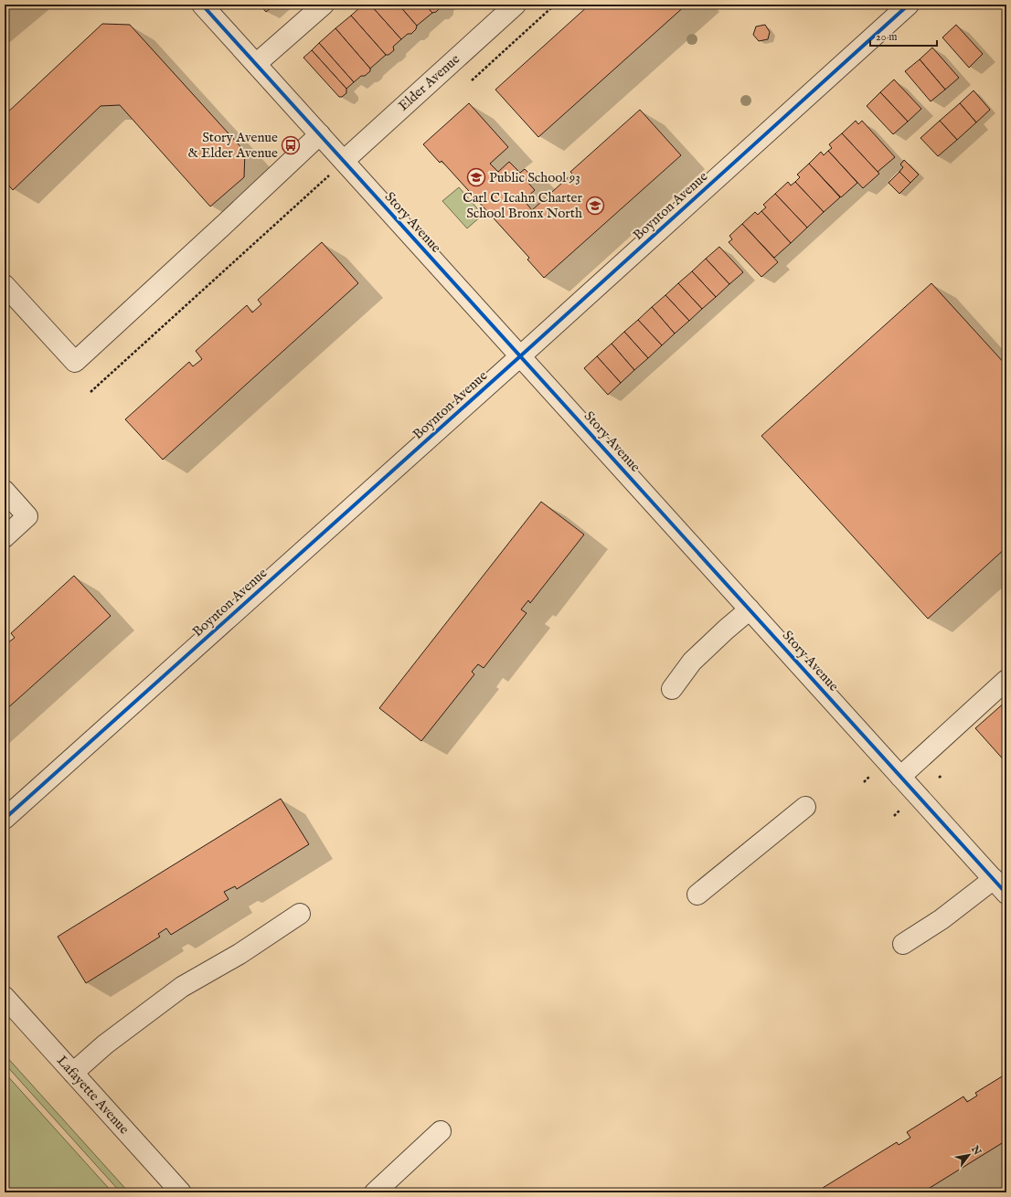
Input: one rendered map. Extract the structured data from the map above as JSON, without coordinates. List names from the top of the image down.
{
  "streets": {
    "street": [
      "Elder Avenue",
      "Boynton Avenue",
      "Story Avenue",
      "Lafayette Avenue"
    ]
  },
  "crossings": [
    ["Elder Avenue", "Story Avenue"],
    ["Boynton Avenue", "Story Avenue"]
  ],
  "places": {
    "bus stop": ["Story Avenue & Elder Avenue"],
    "school or university": ["Public School 93", "Carl C Icahn Charter School Bronx North"]
  },
  "scale_bar": "20 m",
  "north": "top right"
}
